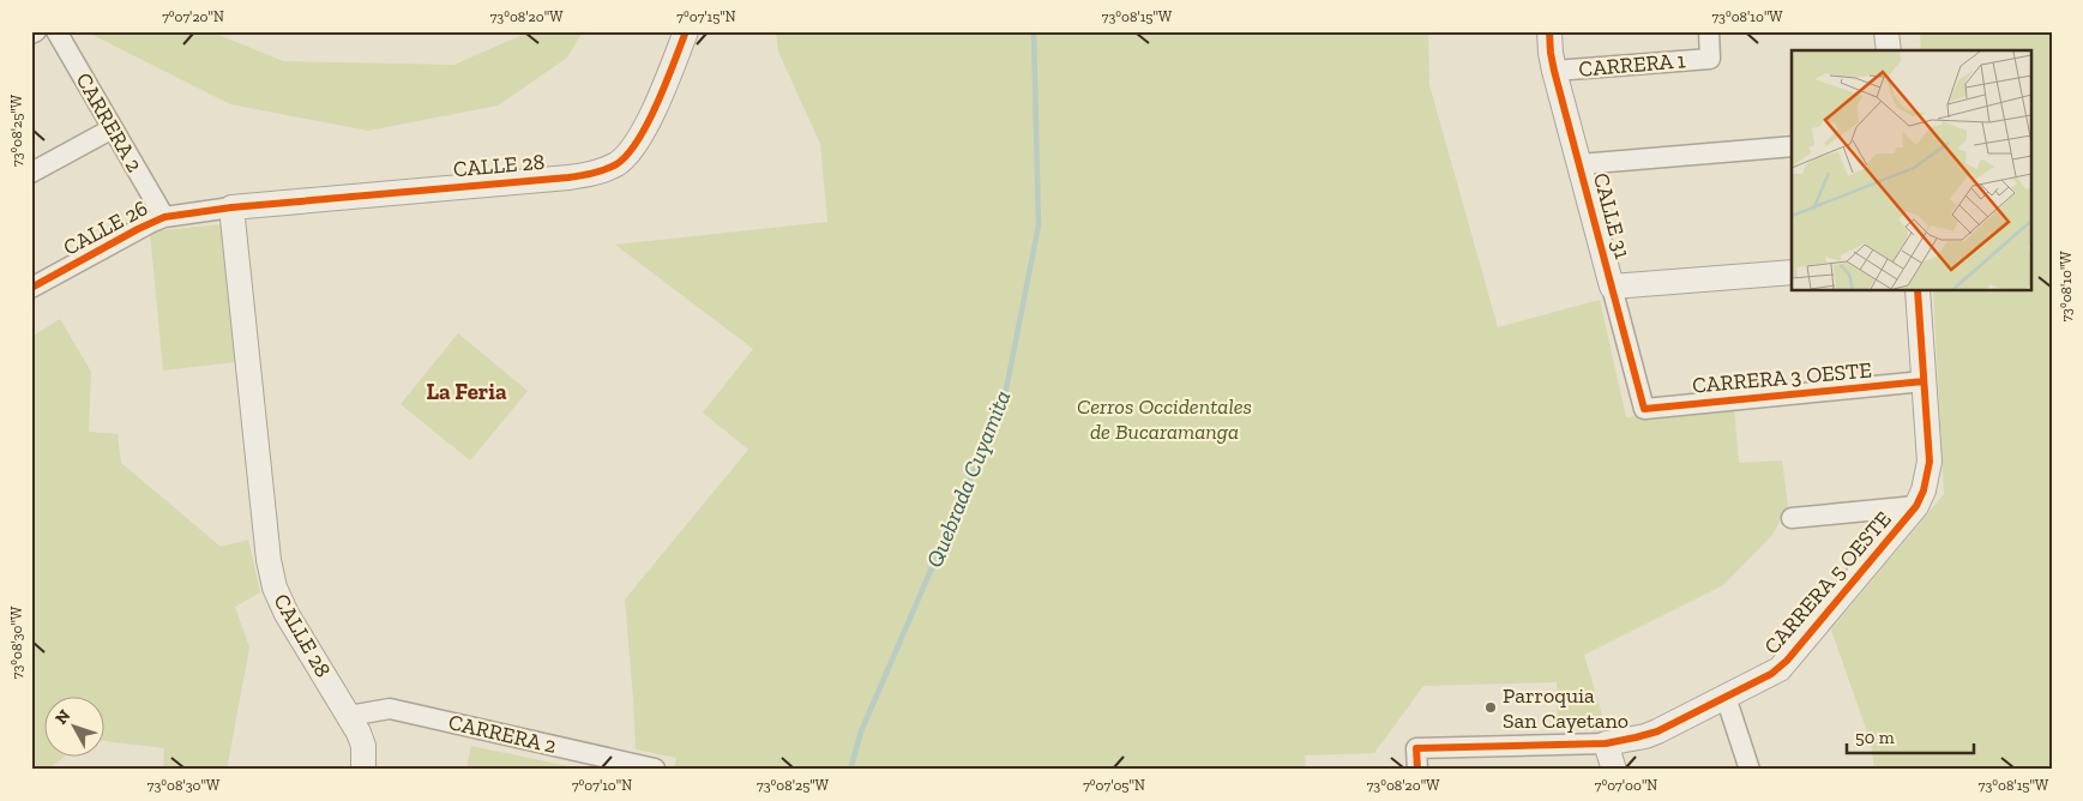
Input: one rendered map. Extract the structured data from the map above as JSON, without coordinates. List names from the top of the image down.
{
  "streets": {
    "street": [
      "CARRERA 1",
      "CARRERA 2",
      "CALLE 28",
      "CALLE 31",
      "CALLE 26",
      "CARRERA 3 OESTE",
      "CARRERA 5 OESTE"
    ]
  },
  "crossings": [
    ["CARRERA 1", "CALLE 31"],
    ["CARRERA 2", "CALLE 28"],
    ["CARRERA 2", "CALLE 26"],
    ["CALLE 31", "CARRERA 3 OESTE"]
  ],
  "districts": ["La Feria"],
  "water": ["Quebrada Cuyamita"],
  "parks": ["Cerros Occidentales de Bucaramanga"],
  "places": ["Parroquia San Cayetano"],
  "scale_bar": "50 m",
  "north": "top left",
  "coordinates": [
    "7°07'20\"N",
    "73°08'20\"W",
    "7°07'15\"N",
    "73°08'15\"W",
    "73°08'10\"W",
    "73°08'25\"W",
    "73°08'30\"W",
    "7°07'10\"N",
    "7°07'05\"N",
    "7°07'00\"N"
  ]
}
